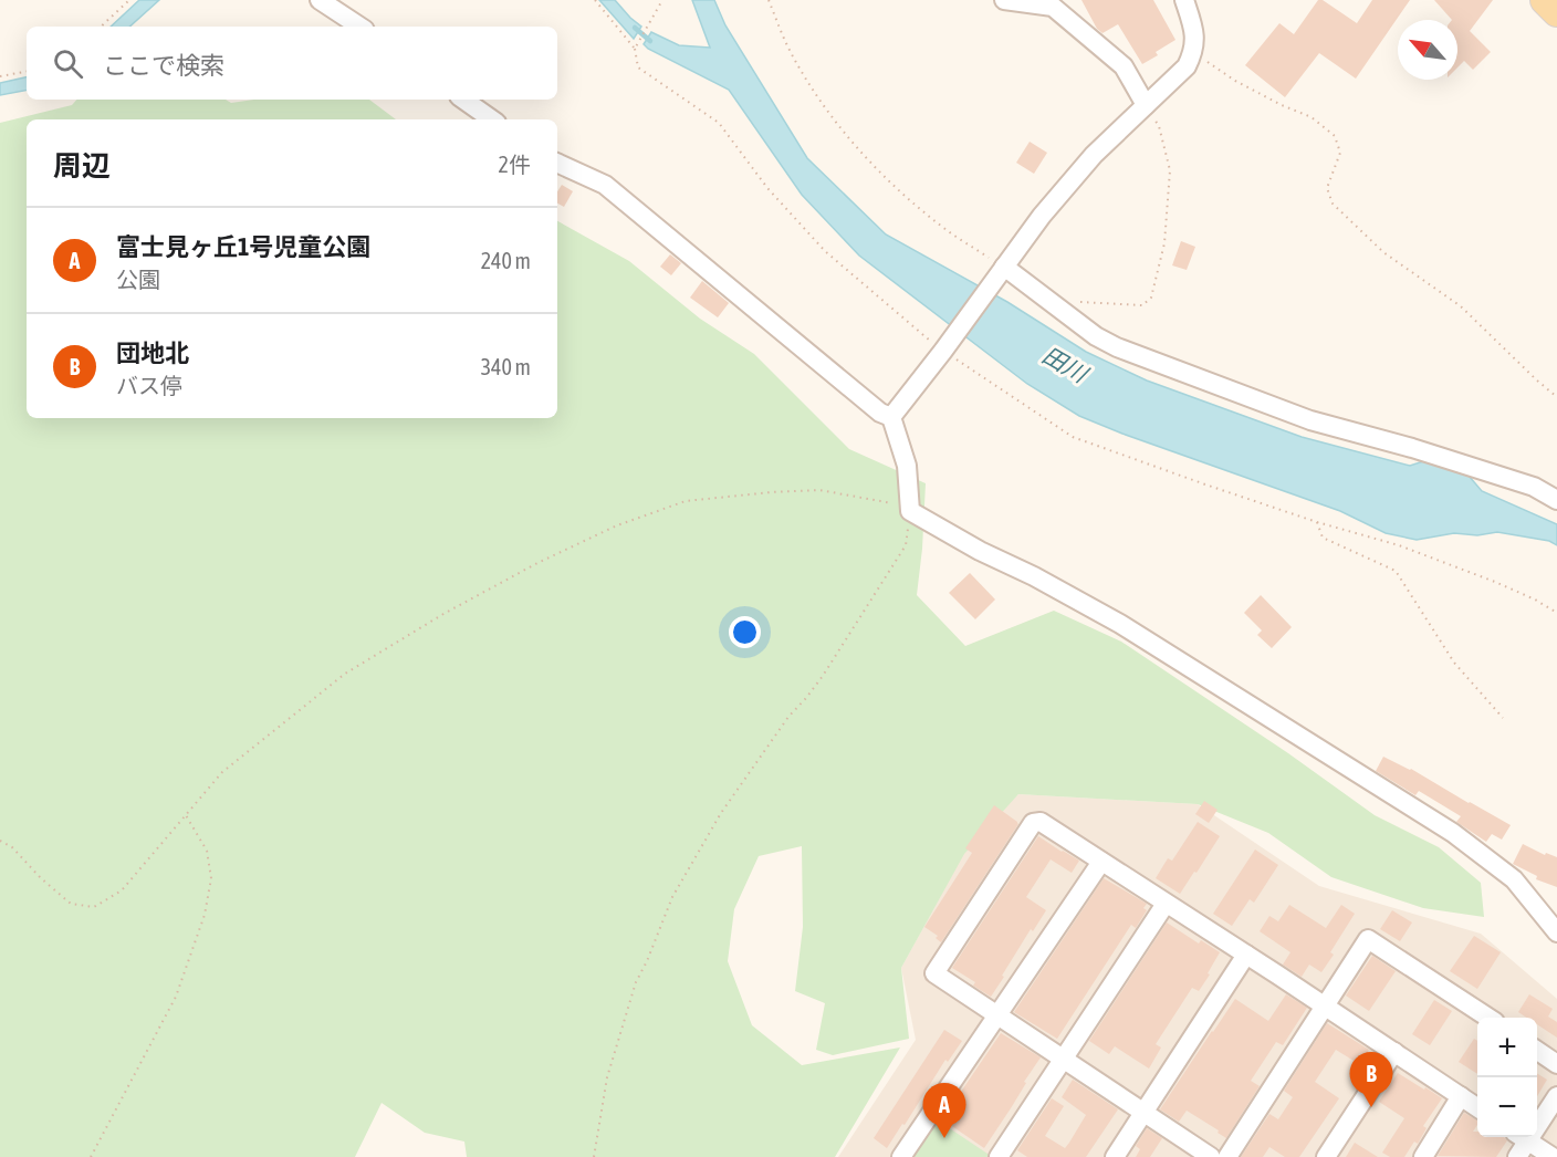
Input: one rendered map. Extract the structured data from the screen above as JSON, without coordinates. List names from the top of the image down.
{
  "water": ["田川"],
  "north": "top left",
  "page": {
    "search": "ここで検索",
    "heading": ["周辺", "2件"],
    "list": [
      {
        "mark": "A",
        "name": "富士見ヶ丘1号児童公園",
        "note": "公園",
        "value": "240 m"
      },
      {
        "mark": "B",
        "name": "団地北",
        "note": "バス停",
        "value": "340 m"
      }
    ],
    "map_buttons": ["+", "−"],
    "pins": ["B", "A"]
  }
}
